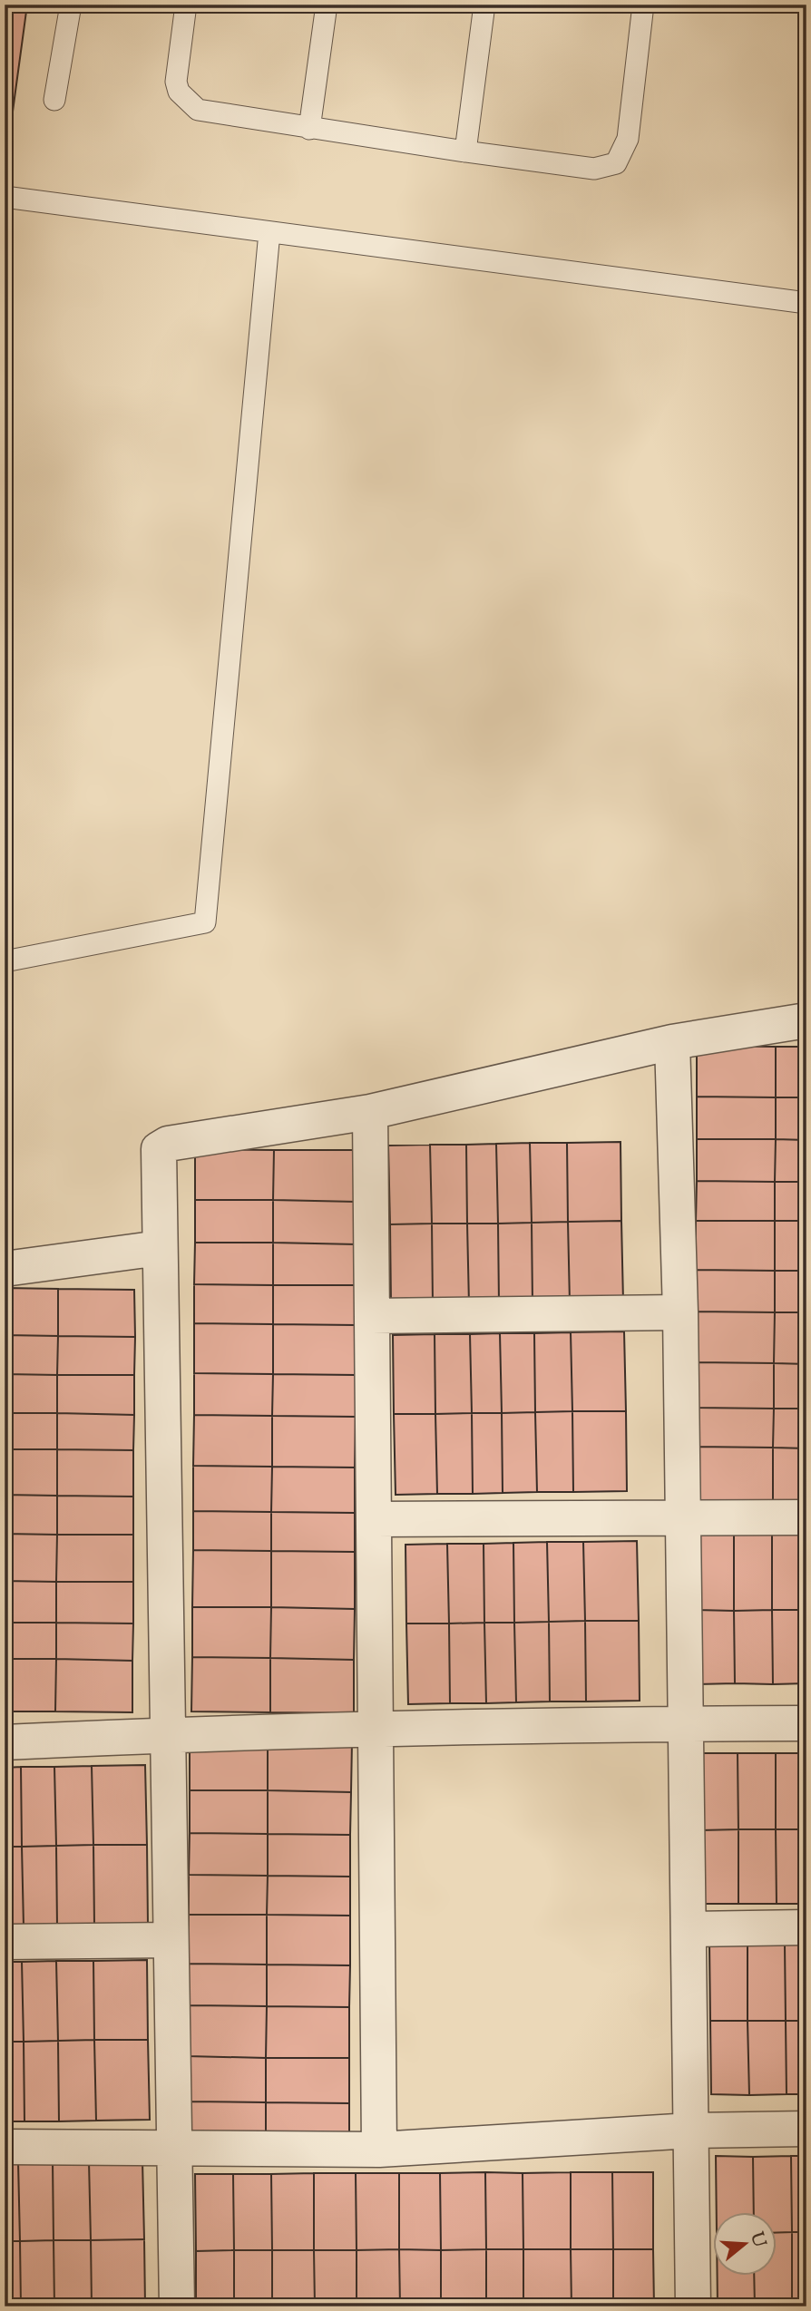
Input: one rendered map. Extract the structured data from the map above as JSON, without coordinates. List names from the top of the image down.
{
  "north": "right"
}
